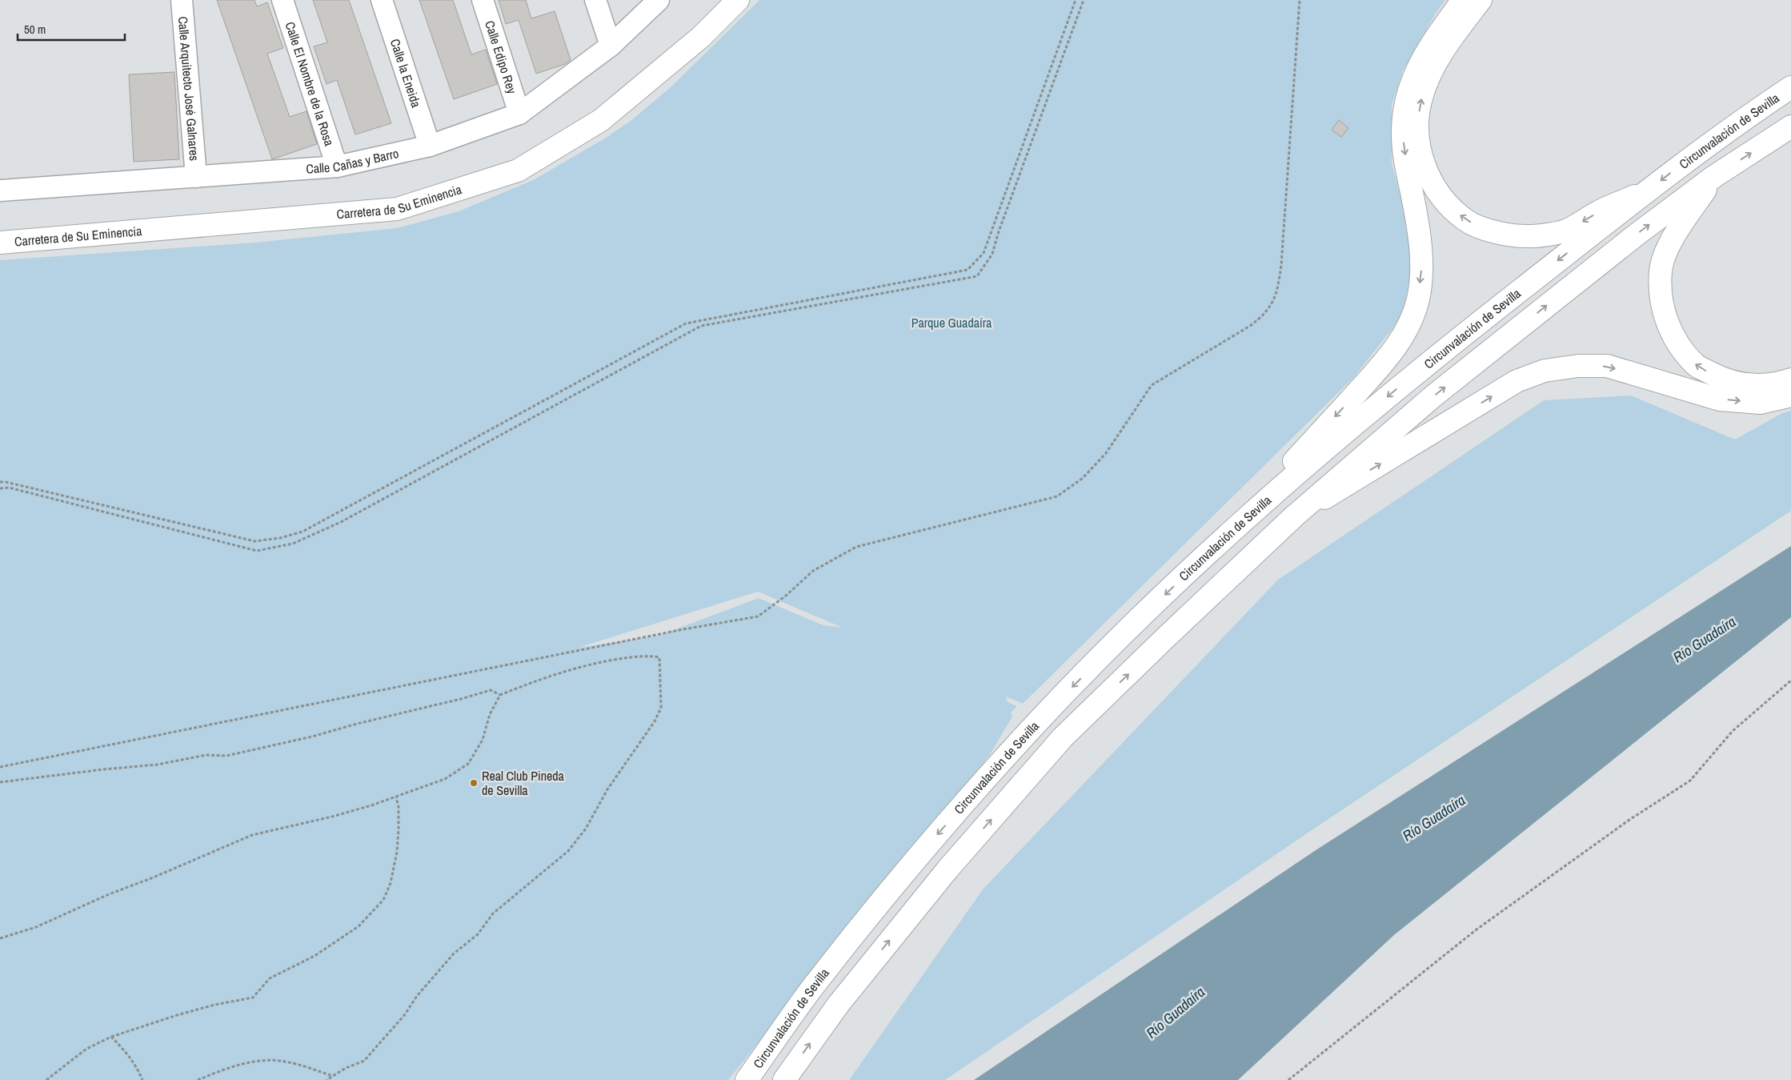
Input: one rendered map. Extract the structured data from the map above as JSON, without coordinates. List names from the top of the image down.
{
  "streets": {
    "main road": ["Circunvalación de Sevilla", "Carretera de Su Eminencia"],
    "street": [
      "Calle Edipo Rey",
      "Calle la Eneida",
      "Calle El Nombre de la Rosa",
      "Calle Arquitecto José Galnares",
      "Calle Cañas y Barro"
    ]
  },
  "crossings": [
    ["Calle Edipo Rey", "Calle Cañas y Barro"],
    ["Calle la Eneida", "Calle Cañas y Barro"],
    ["Calle El Nombre de la Rosa", "Calle Cañas y Barro"],
    ["Calle Arquitecto José Galnares", "Calle Cañas y Barro"]
  ],
  "water": ["Río Guadaíra"],
  "parks": ["Parque Guadaíra"],
  "places": ["Real Club Pineda de Sevilla"],
  "scale_bar": "50 m"
}
